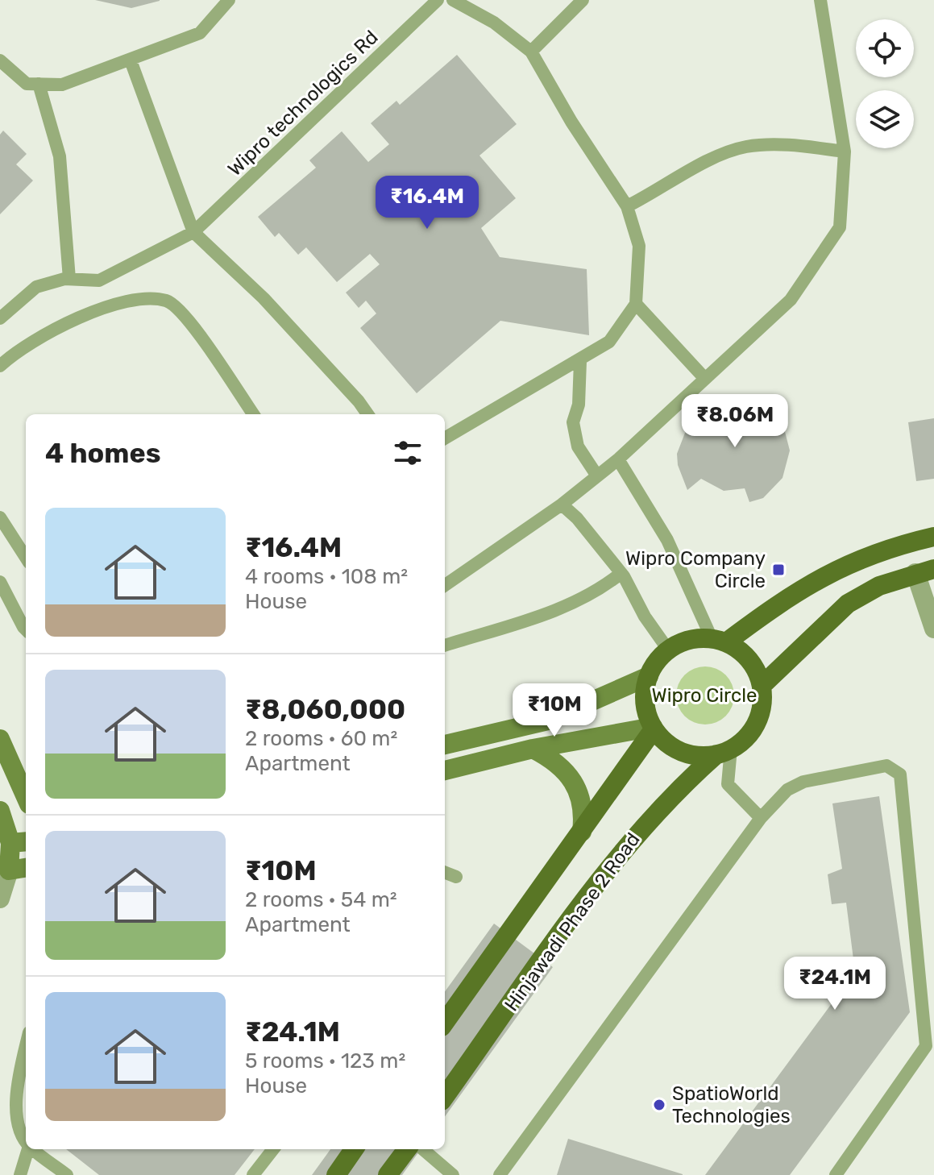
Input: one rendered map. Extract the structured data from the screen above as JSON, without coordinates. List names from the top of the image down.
{
  "streets": {
    "main road": ["Hinjawadi Phase 2 Road"],
    "lane": ["Wipro technologics Rd"]
  },
  "parks": ["Wipro Circle"],
  "places": {
    "transit": ["Wipro Company Circle"],
    "other": ["SpatioWorld Technologies"]
  },
  "page": {
    "price": [
      "₹16.4M",
      "₹8.06M",
      "₹10M",
      "₹24.1M"
    ],
    "heading": "4 homes",
    "list": [
      {
        "name": "₹16.4M",
        "note": "4 rooms · 108 m² · House"
      },
      {
        "name": "₹8,060,000",
        "note": "2 rooms · 60 m² · Apartment"
      },
      {
        "name": "₹10M",
        "note": "2 rooms · 54 m² · Apartment"
      },
      {
        "name": "₹24.1M",
        "note": "5 rooms · 123 m² · House"
      }
    ]
  }
}
